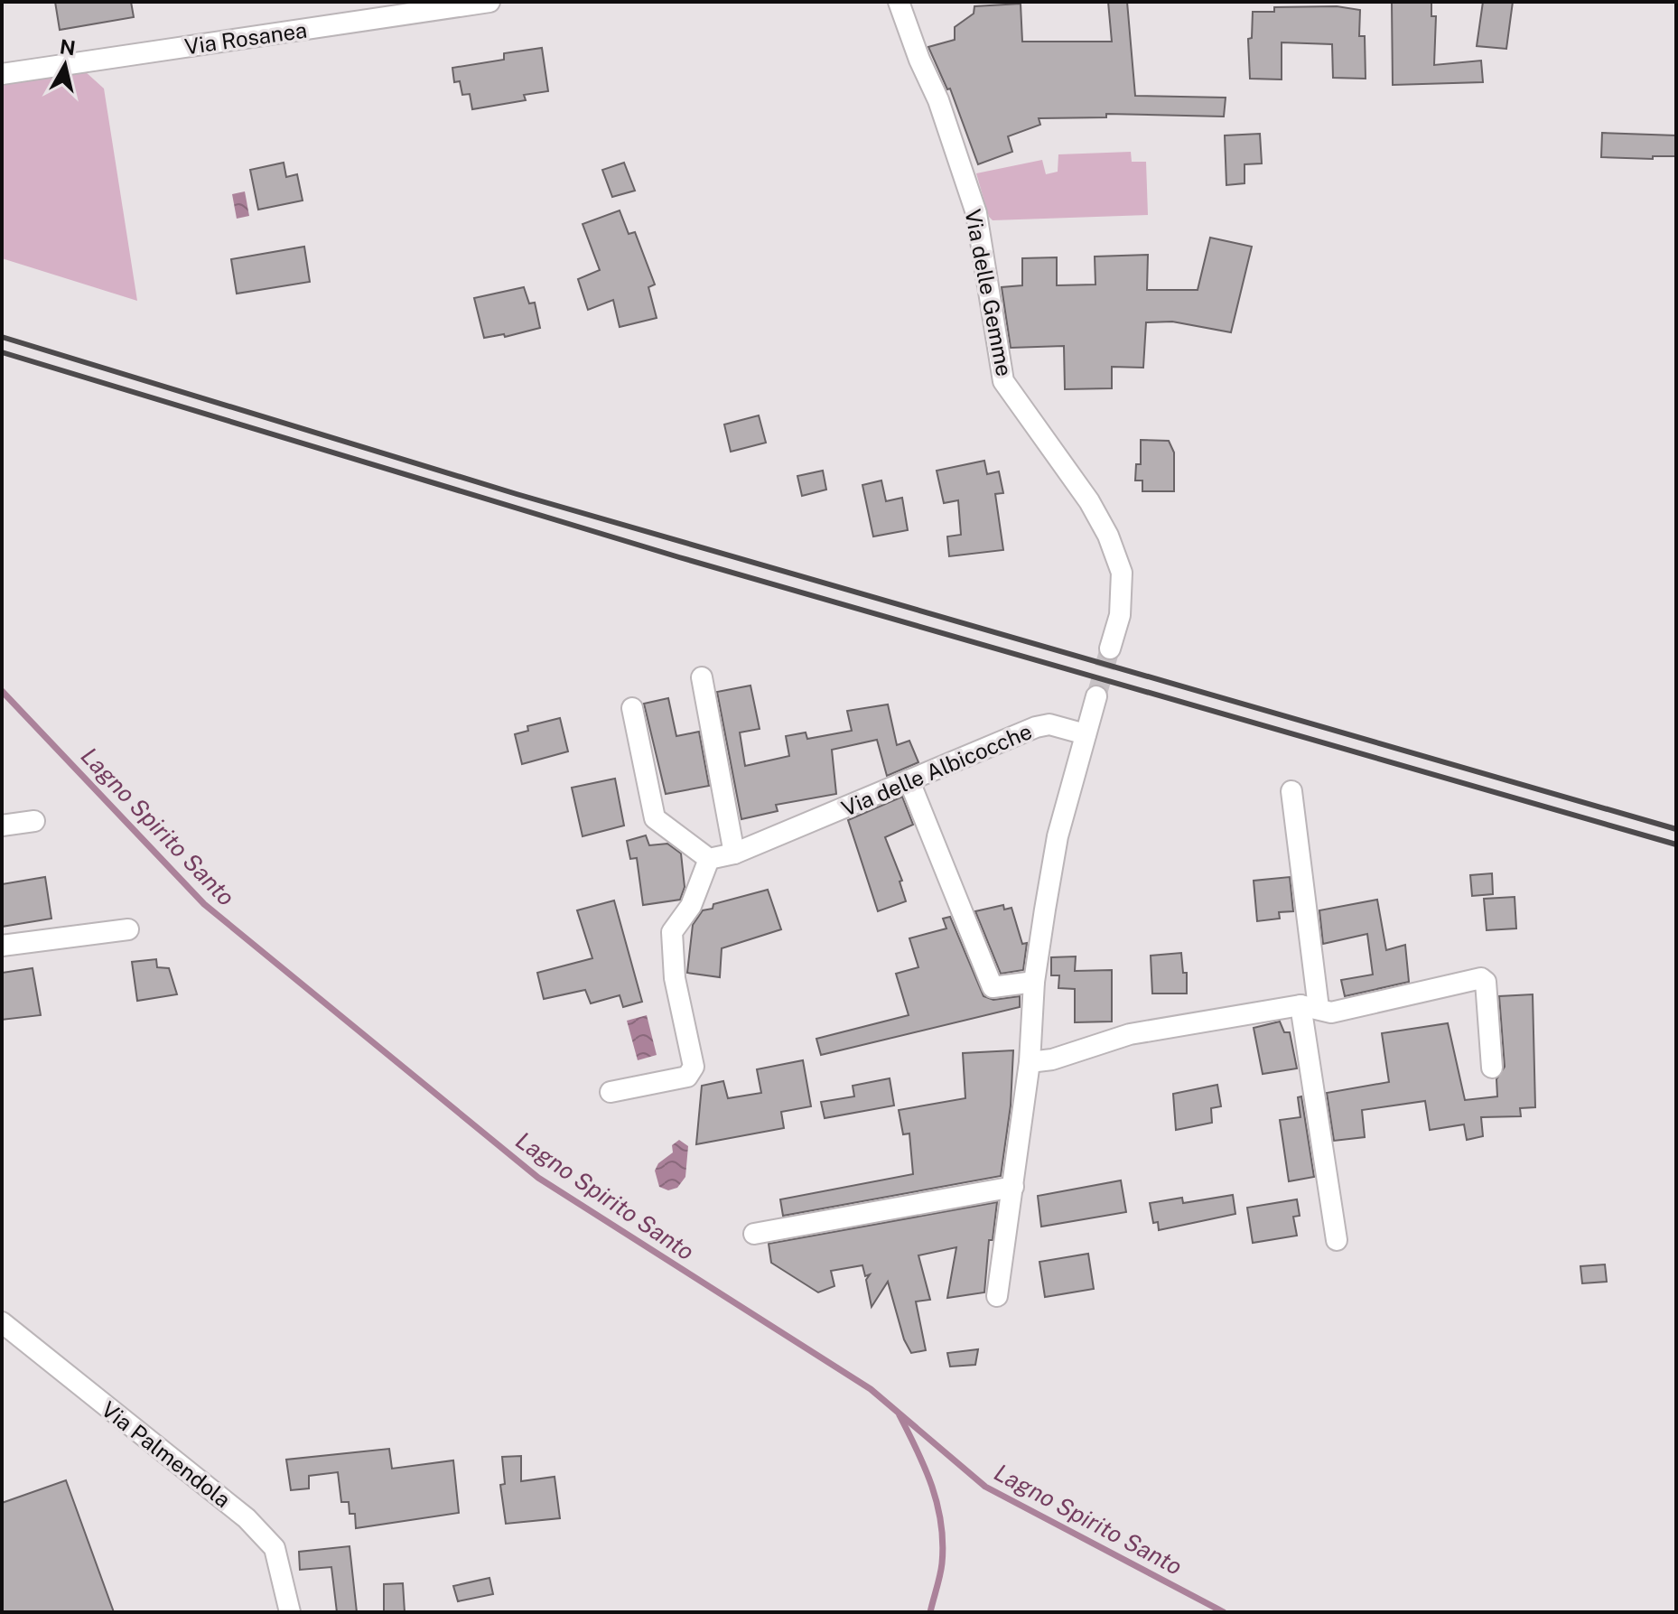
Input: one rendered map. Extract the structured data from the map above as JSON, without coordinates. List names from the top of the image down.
{
  "streets": {
    "street": [
      "Via Rosanea",
      "Via delle Gemme",
      "Via delle Albicocche",
      "Via Palmendola"
    ]
  },
  "water": ["Lagno Spirito Santo"],
  "north": "top"
}
